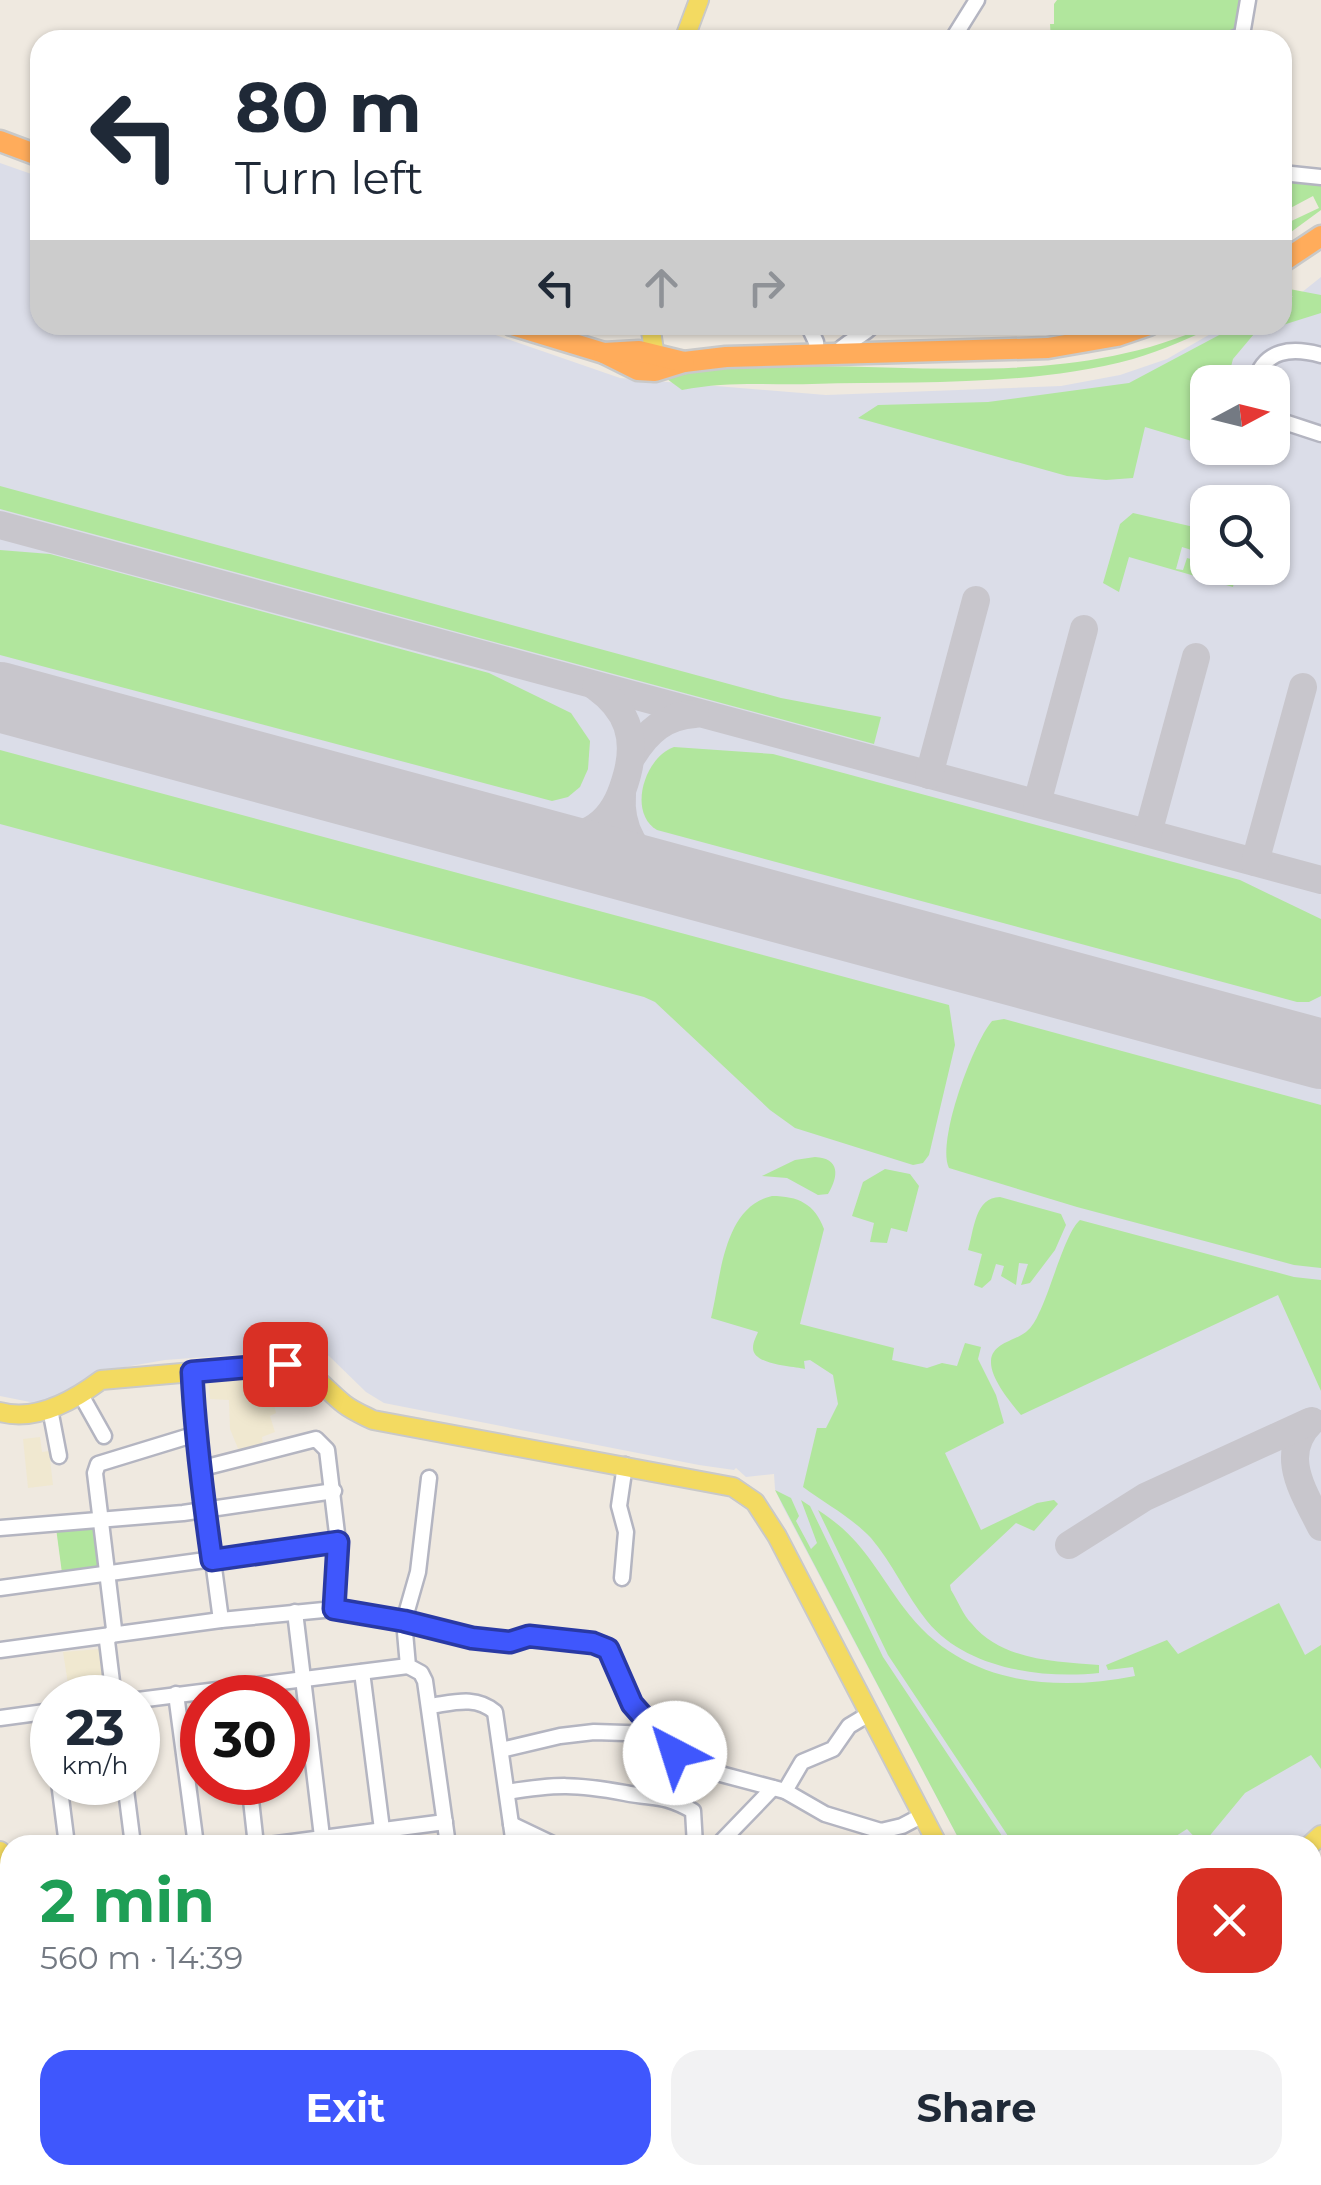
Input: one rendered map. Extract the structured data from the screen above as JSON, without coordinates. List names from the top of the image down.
{
  "north": "right",
  "page": {
    "turn": ["80 m", "Turn left"],
    "speed": "23 km/h",
    "limit": "30",
    "heading": ["2 min", "560 m · 14:39"],
    "buttons": ["Exit", "Share"]
  }
}
